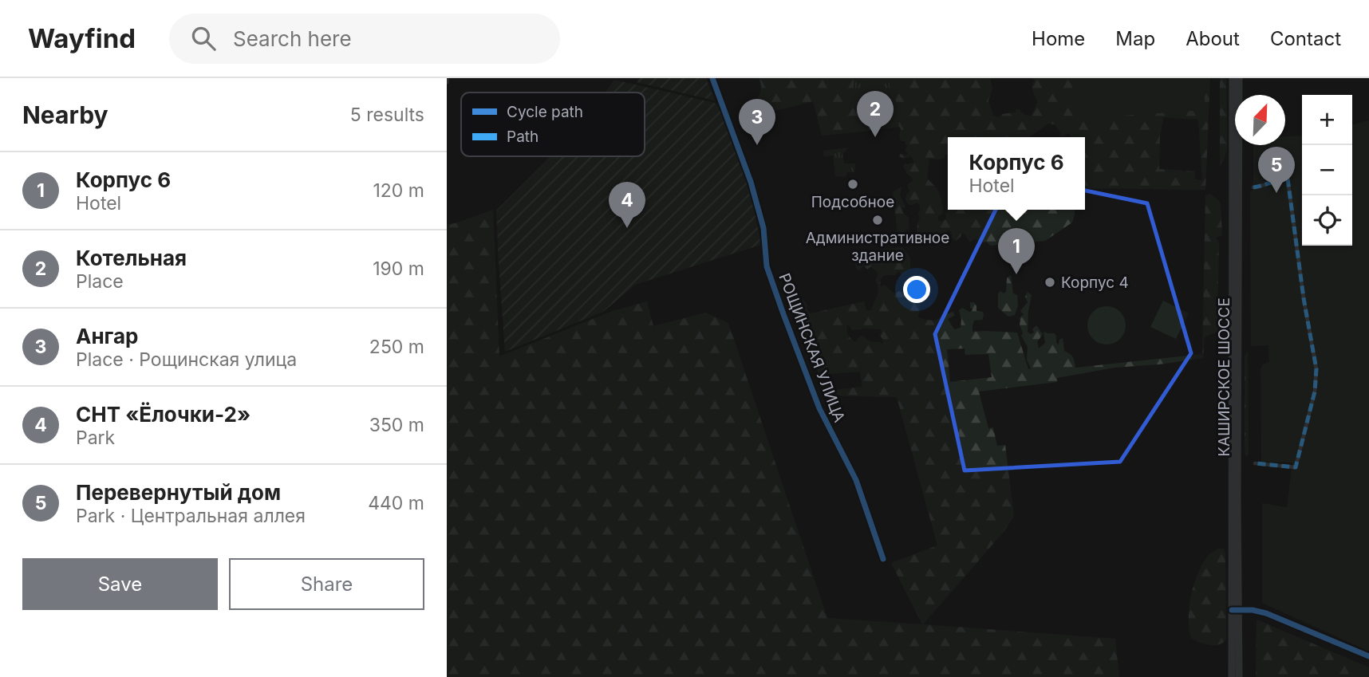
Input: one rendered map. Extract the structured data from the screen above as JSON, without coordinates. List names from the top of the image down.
{
  "streets": {
    "main road": ["КАШИРСКОЕ ШОССЕ"],
    "street": ["РОЩИНСКАЯ УЛИЦА"]
  },
  "places": ["Подсобное", "Административное здание", "Корпус 4"],
  "legend": ["Cycle path", "Path"],
  "north": "top right",
  "page": {
    "header": "Wayfind",
    "search": "Search here",
    "nav": [
      "Home",
      "Map",
      "About",
      "Contact"
    ],
    "heading": ["Nearby", "5 results"],
    "pins": [
      "2",
      "3",
      "5",
      "4",
      "1"
    ],
    "map_buttons": ["+", "−"],
    "popup": ["Корпус 6", "Hotel"],
    "list": [
      {
        "mark": "1",
        "name": "Корпус 6",
        "note": "Hotel",
        "value": "120 m"
      },
      {
        "mark": "2",
        "name": "Котельная",
        "note": "Place",
        "value": "190 m"
      },
      {
        "mark": "3",
        "name": "Ангар",
        "note": "Place · Рощинская улица",
        "value": "250 m"
      },
      {
        "mark": "4",
        "name": "СНТ «Ёлочки-2»",
        "note": "Park",
        "value": "350 m"
      },
      {
        "mark": "5",
        "name": "Перевернутый дом",
        "note": "Park · Центральная аллея",
        "value": "440 m"
      }
    ],
    "buttons": ["Save", "Share"]
  }
}
